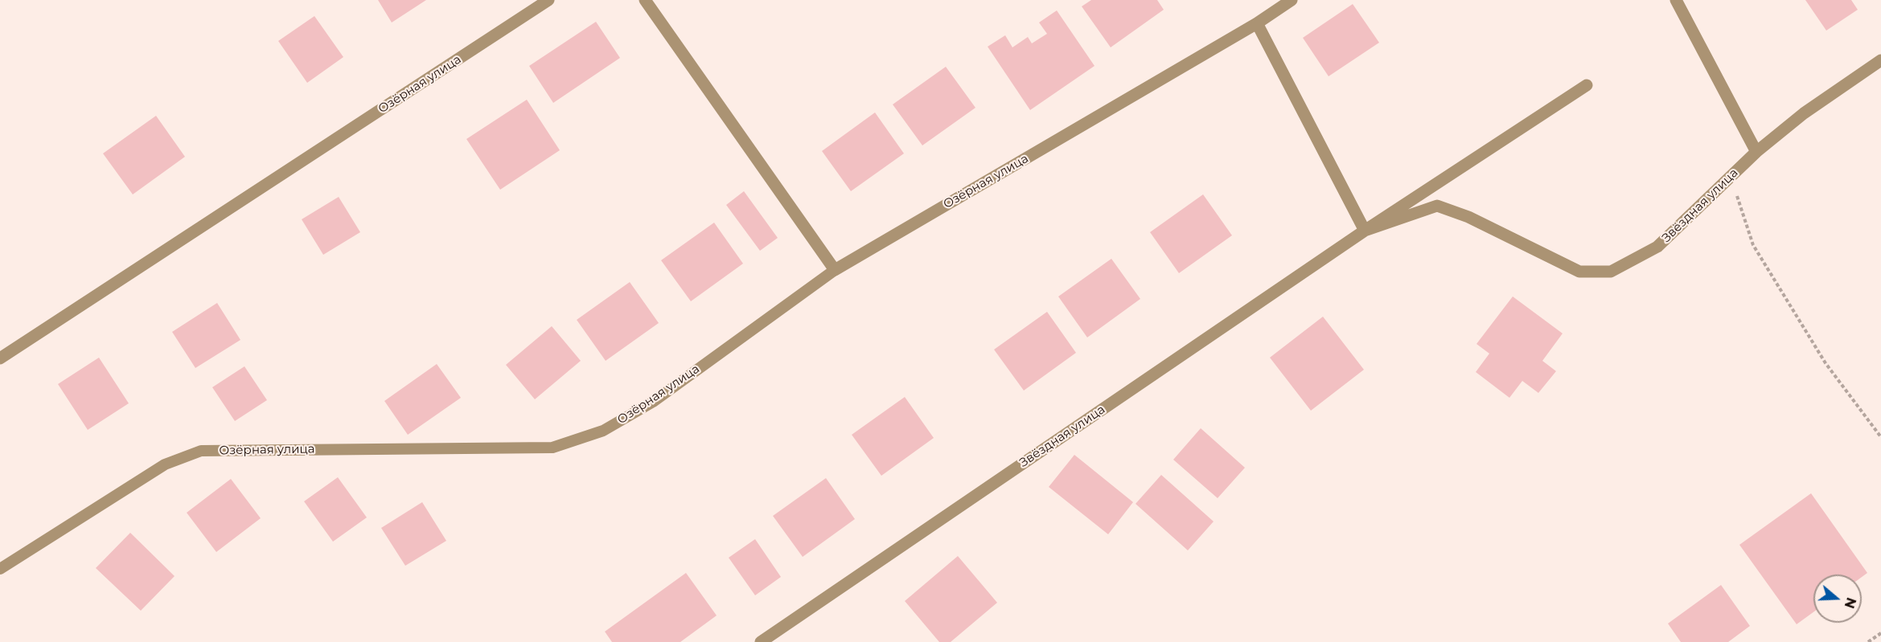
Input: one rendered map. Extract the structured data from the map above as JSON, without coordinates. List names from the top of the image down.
{
  "streets": {
    "street": ["Озёрная улица", "Звёздная улица"]
  },
  "north": "right"
}
